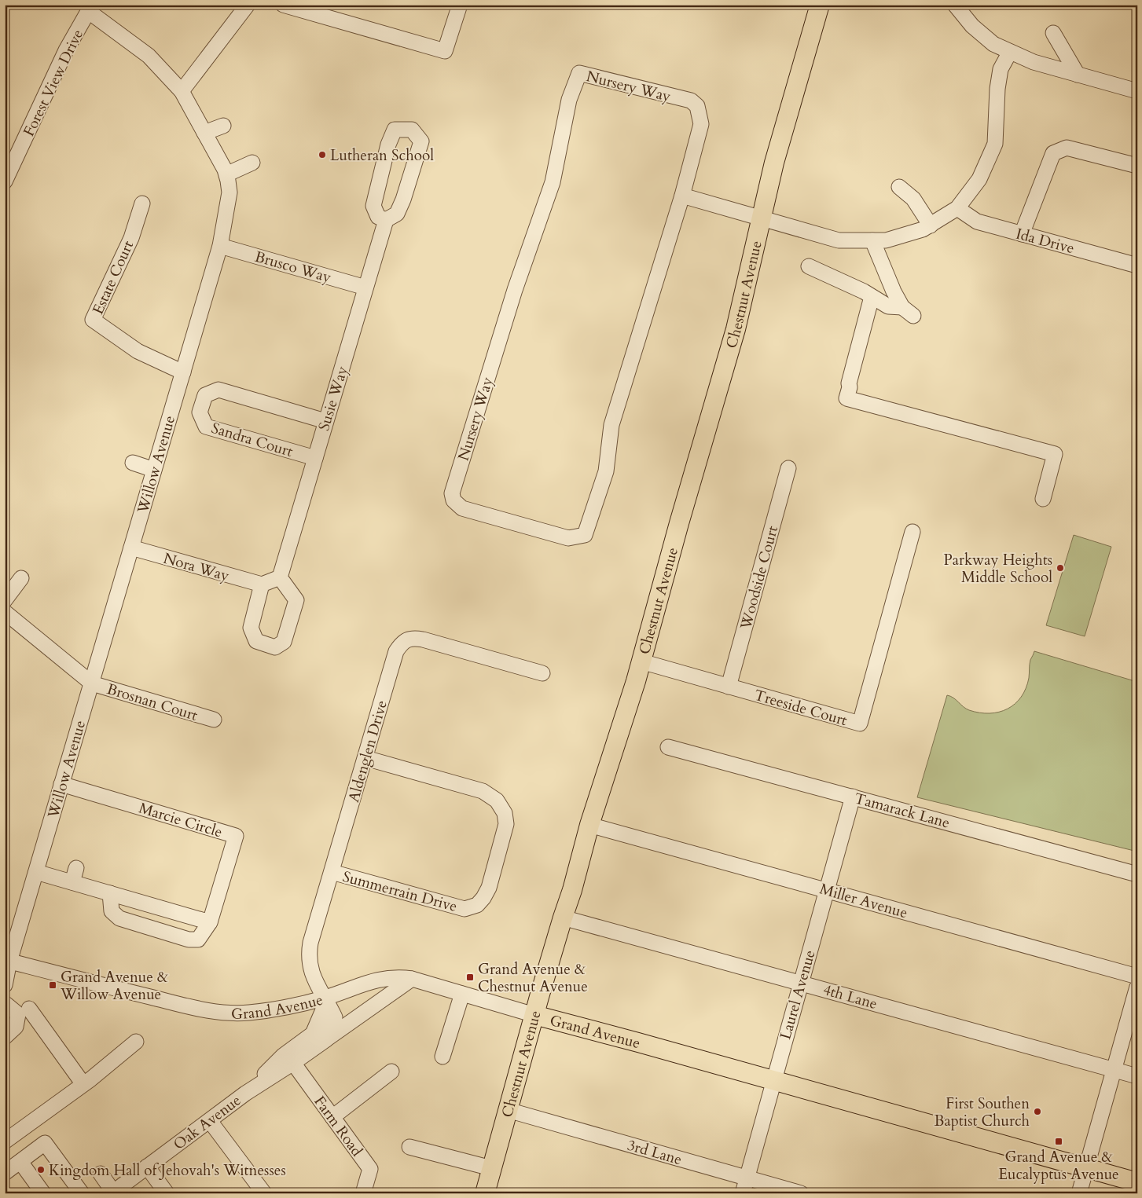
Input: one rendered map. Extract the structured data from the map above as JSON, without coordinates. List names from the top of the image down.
{
  "streets": {
    "main road": ["Chestnut Avenue", "Grand Avenue"],
    "street": [
      "Forest View Drive",
      "Nursery Way",
      "Ida Drive",
      "Brusco Way",
      "Estate Court",
      "Susie Way",
      "Sandra Court",
      "Willow Avenue",
      "Nora Way",
      "Woodside Court",
      "Brosnan Court",
      "Treeside Court",
      "Aldenglen Drive",
      "Tamarack Lane",
      "Marcie Circle",
      "Summerrain Drive",
      "Miller Avenue",
      "Laurel Avenue",
      "4th Lane",
      "Oak Avenue",
      "Farm Road",
      "3rd Lane"
    ]
  },
  "crossings": [
    ["Forest View Drive", "Willow Avenue"],
    ["Brusco Way", "Susie Way"],
    ["Brusco Way", "Willow Avenue"],
    ["Estate Court", "Willow Avenue"],
    ["Chestnut Avenue", "Treeside Court"],
    ["Chestnut Avenue", "Miller Avenue"],
    ["Chestnut Avenue", "4th Lane"],
    ["Chestnut Avenue", "Grand Avenue"],
    ["Chestnut Avenue", "3rd Lane"],
    ["Susie Way", "Sandra Court"],
    ["Willow Avenue", "Nora Way"],
    ["Willow Avenue", "Brosnan Court"],
    ["Willow Avenue", "Marcie Circle"],
    ["Willow Avenue", "Grand Avenue"],
    ["Woodside Court", "Treeside Court"],
    ["Aldenglen Drive", "Summerrain Drive"],
    ["Aldenglen Drive", "Grand Avenue"],
    ["Aldenglen Drive", "Oak Avenue"],
    ["Tamarack Lane", "Laurel Avenue"],
    ["Miller Avenue", "Laurel Avenue"],
    ["Laurel Avenue", "4th Lane"],
    ["Laurel Avenue", "Grand Avenue"],
    ["Laurel Avenue", "3rd Lane"],
    ["Grand Avenue", "Oak Avenue"],
    ["Oak Avenue", "Farm Road"]
  ],
  "places": {
    "other": [
      "Lutheran School",
      "Parkway Heights Middle School",
      "First Southen Baptist Church",
      "Kingdom Hall of Jehovah's Witnesses"
    ],
    "transit": ["Grand Avenue & Chestnut Avenue", "Grand Avenue & Willow Avenue", "Grand Avenue & Eucalyptus Avenue"]
  }
}
